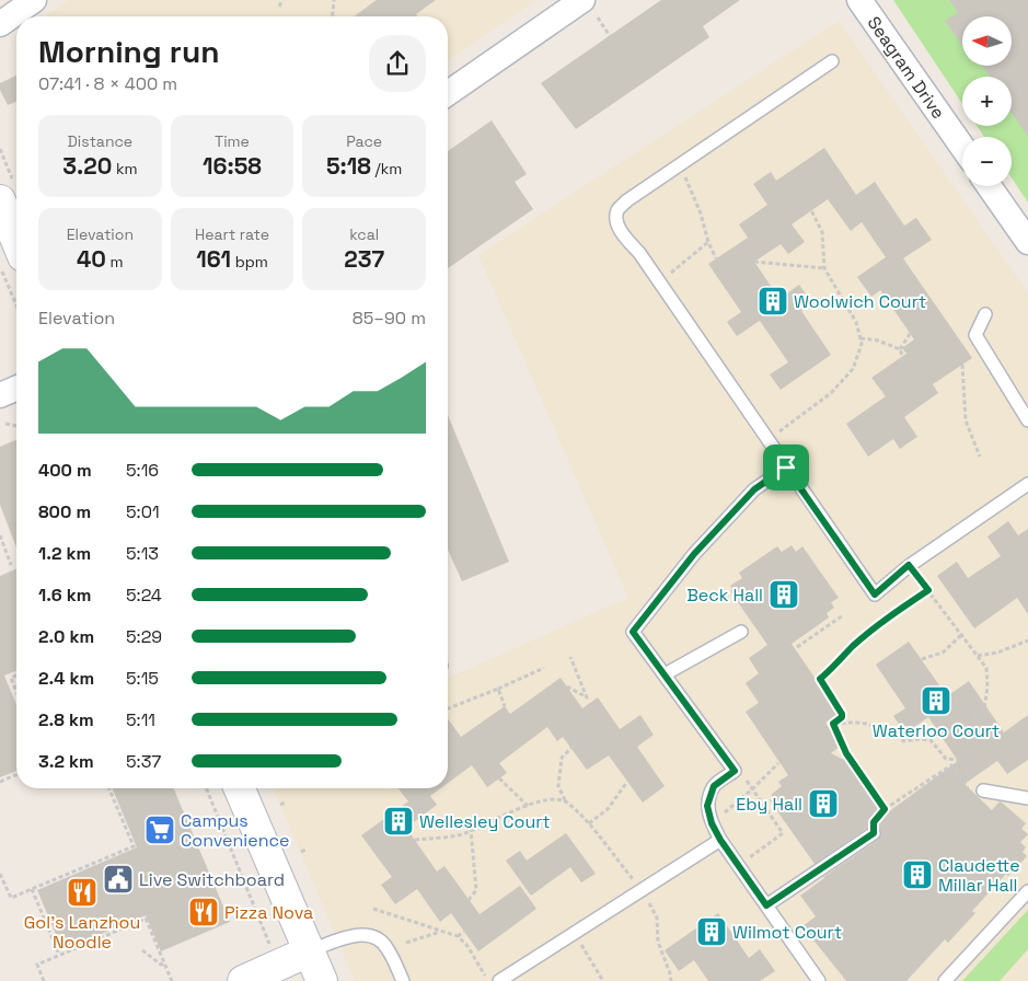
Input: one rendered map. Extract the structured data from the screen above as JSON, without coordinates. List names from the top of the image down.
{
  "streets": {
    "street": ["Seagram Drive"]
  },
  "places": {
    "building": [
      "Woolwich Court",
      "Beck Hall",
      "Waterloo Court",
      "Eby Hall",
      "Wellesley Court",
      "Claudette Millar Hall",
      "Wilmot Court"
    ],
    "supermarket": ["Campus Convenience"],
    "public building": ["Live Switchboard"],
    "restaurant": ["Gol's Lanzhou Noodle", "Pizza Nova"]
  },
  "north": "left",
  "page": {
    "map_buttons": ["+", "−"],
    "heading": ["Morning run", "07:41 · 8 × 400 m"],
    "stats": [
      ["Distance", "3.20 km"],
      ["Time", "16:58"],
      ["Pace", "5:18 /km"],
      ["Elevation", "40 m"],
      ["Heart rate", "161 bpm"],
      ["kcal", "237"]
    ],
    "chart": ["Elevation", "85–90 m"],
    "list": [
      {
        "name": "400 m",
        "note": "5:16"
      },
      {
        "name": "800 m",
        "note": "5:01"
      },
      {
        "name": "1.2 km",
        "note": "5:13"
      },
      {
        "name": "1.6 km",
        "note": "5:24"
      },
      {
        "name": "2.0 km",
        "note": "5:29"
      },
      {
        "name": "2.4 km",
        "note": "5:15"
      },
      {
        "name": "2.8 km",
        "note": "5:11"
      },
      {
        "name": "3.2 km",
        "note": "5:37"
      }
    ]
  }
}
